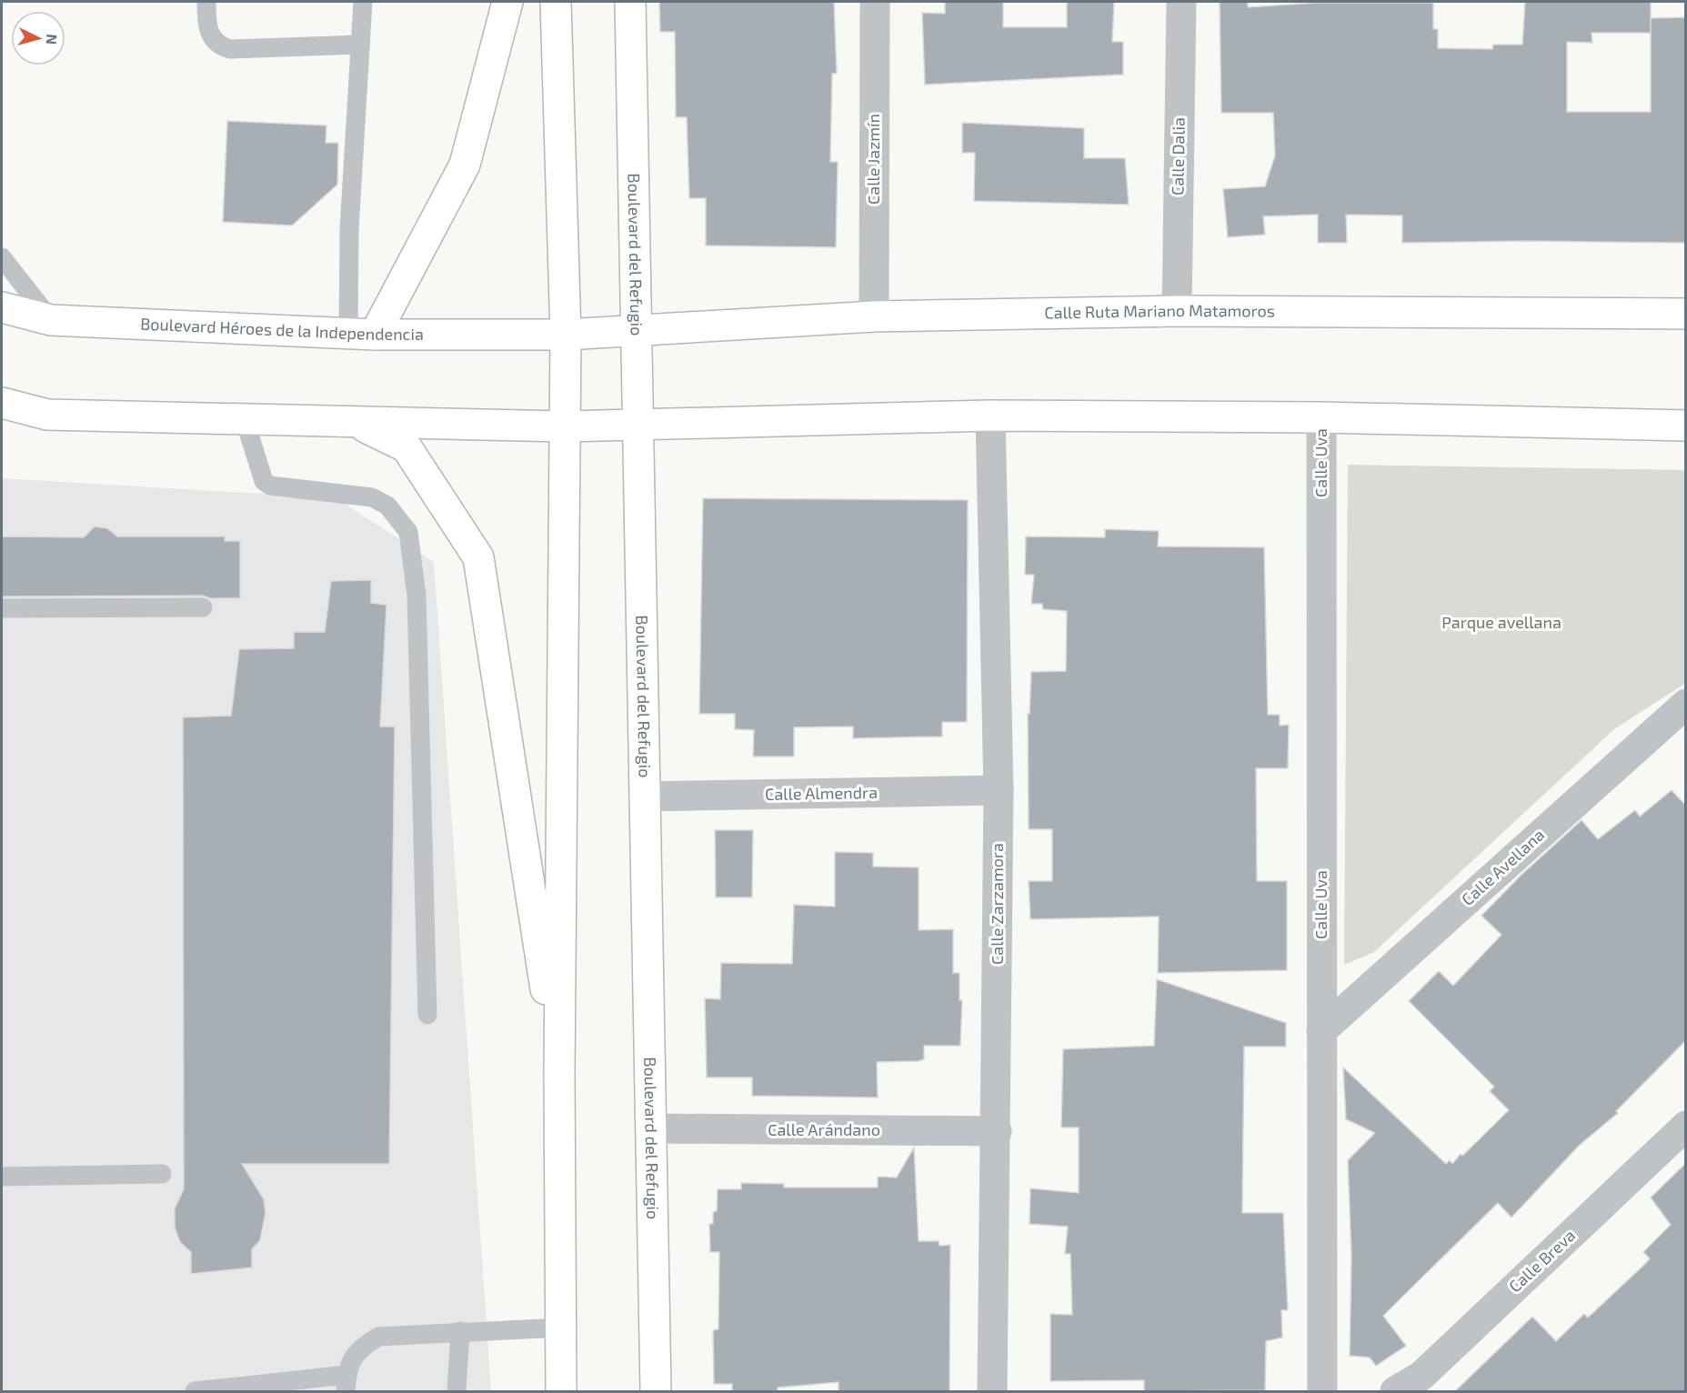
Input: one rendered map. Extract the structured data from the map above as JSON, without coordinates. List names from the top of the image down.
{
  "streets": {
    "main road": ["Boulevard del Refugio", "Calle Ruta Mariano Matamoros", "Boulevard Héroes de la Independencia"],
    "street": [
      "Calle Dalia",
      "Calle Jazmín",
      "Calle Uva",
      "Calle Almendra",
      "Calle Avellana",
      "Calle Zarzamora",
      "Calle Arándano",
      "Calle Breva"
    ]
  },
  "crossings": [
    ["Calle Dalia", "Calle Ruta Mariano Matamoros"],
    ["Calle Jazmín", "Calle Ruta Mariano Matamoros"],
    ["Boulevard del Refugio", "Calle Ruta Mariano Matamoros"],
    ["Boulevard del Refugio", "Boulevard Héroes de la Independencia"],
    ["Boulevard del Refugio", "Calle Almendra"],
    ["Boulevard del Refugio", "Calle Arándano"],
    ["Calle Ruta Mariano Matamoros", "Boulevard Héroes de la Independencia"],
    ["Calle Uva", "Calle Avellana"],
    ["Calle Almendra", "Calle Zarzamora"],
    ["Calle Zarzamora", "Calle Arándano"]
  ],
  "parks": ["Parque avellana"],
  "north": "right"
}
